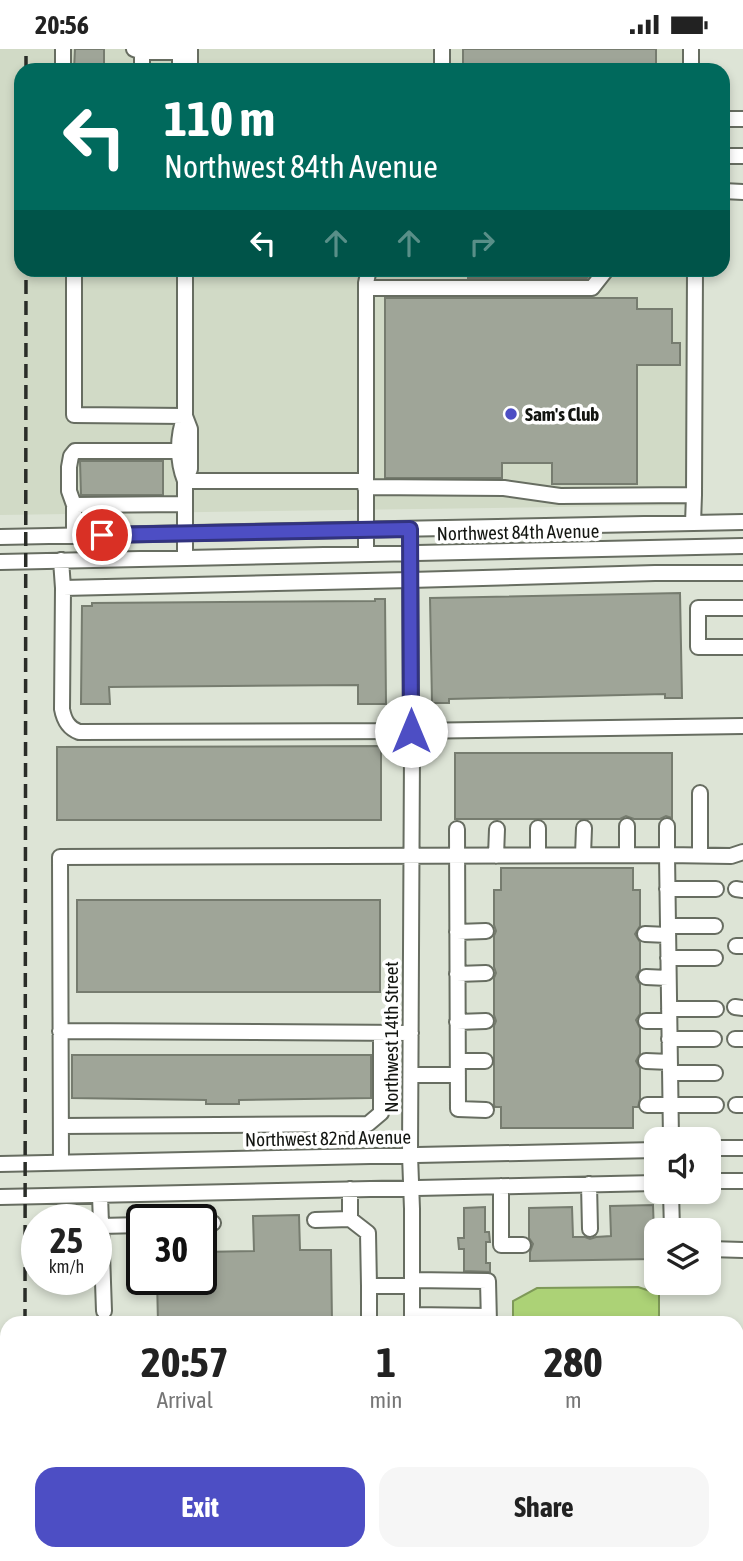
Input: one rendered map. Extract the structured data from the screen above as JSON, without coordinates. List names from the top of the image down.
{
  "streets": {
    "street": ["Northwest 84th Avenue", "Northwest 14th Street", "Northwest 82nd Avenue"]
  },
  "crossings": [
    ["Northwest 14th Street", "Northwest 82nd Avenue"]
  ],
  "places": ["Sam's Club"],
  "page": {
    "status": "20:56",
    "turn": ["110 m", "Northwest 84th Avenue"],
    "speed": "25 km/h",
    "limit": "30",
    "eta": [
      "20:57",
      "Arrival",
      "1",
      "min",
      "280",
      "m"
    ],
    "buttons": ["Exit", "Share"]
  }
}
